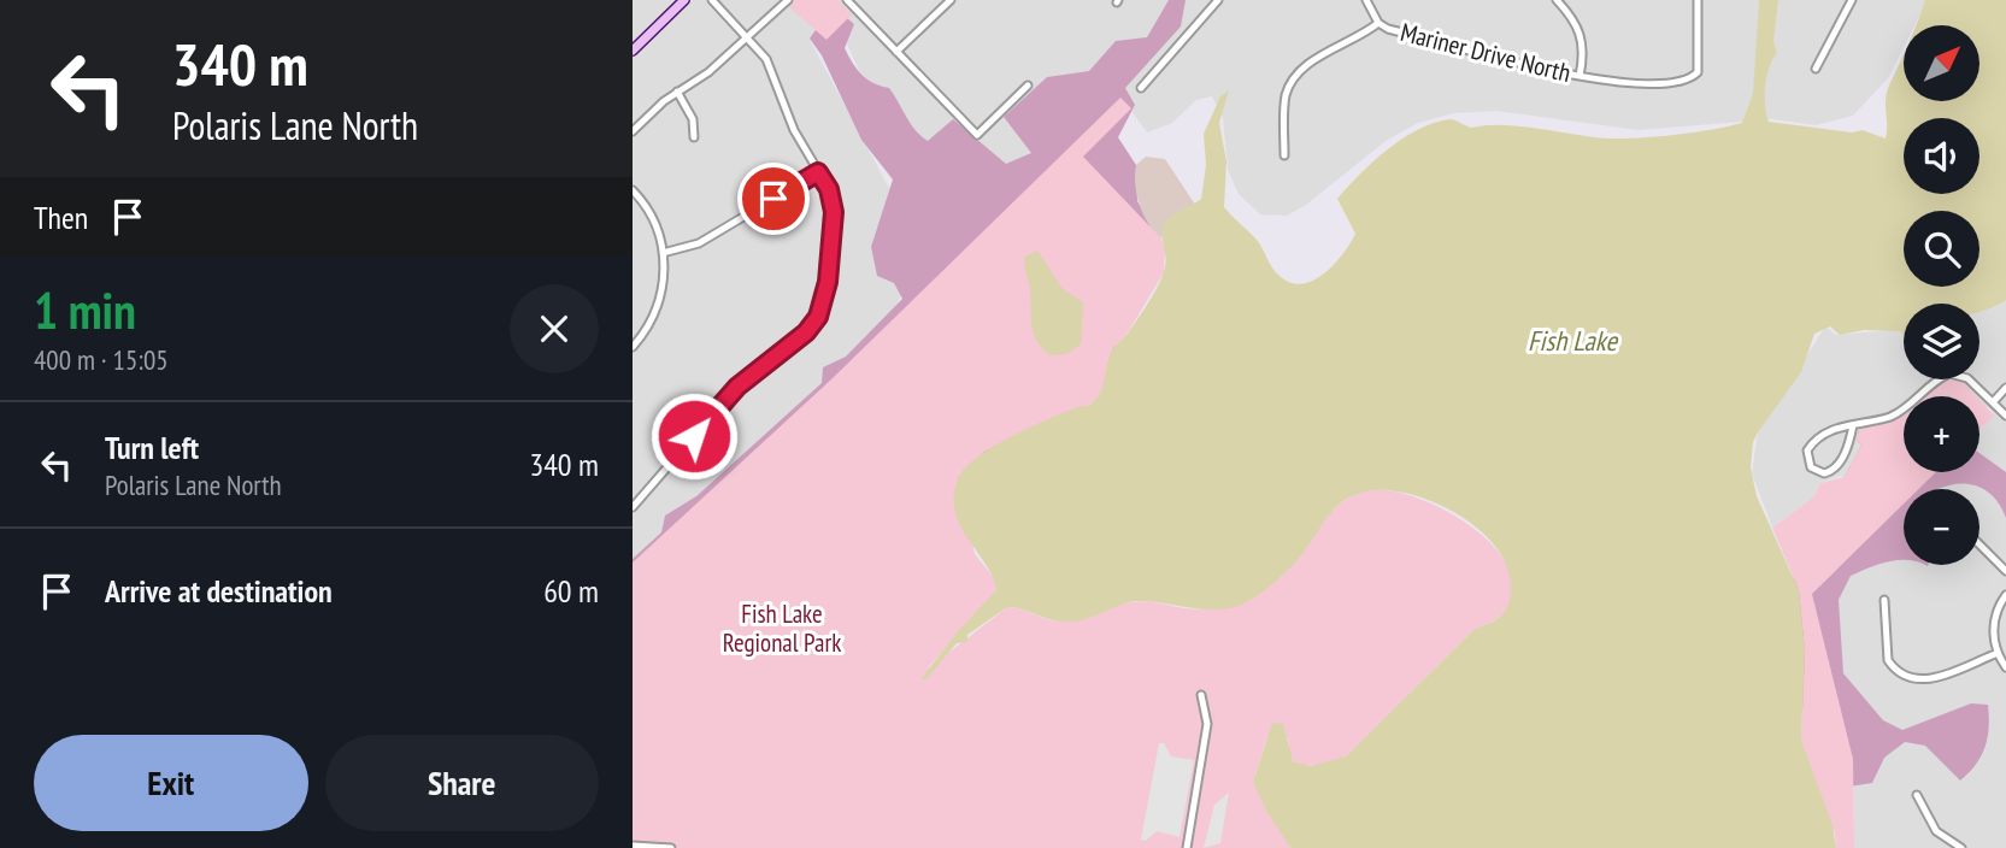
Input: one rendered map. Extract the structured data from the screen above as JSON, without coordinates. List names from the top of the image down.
{
  "streets": {
    "street": ["Mariner Drive North"]
  },
  "water": ["Fish Lake"],
  "parks": ["Fish Lake Regional Park"],
  "north": "top right",
  "page": {
    "turn": ["340 m", "Polaris Lane North"],
    "map_buttons": ["+", "−"],
    "then": "Then",
    "heading": ["1 min", "400 m · 15:05"],
    "list": [
      {
        "name": "Turn left",
        "note": "Polaris Lane North",
        "value": "340 m"
      },
      {
        "name": "Arrive at destination",
        "value": "60 m"
      }
    ],
    "buttons": ["Exit", "Share"]
  }
}
